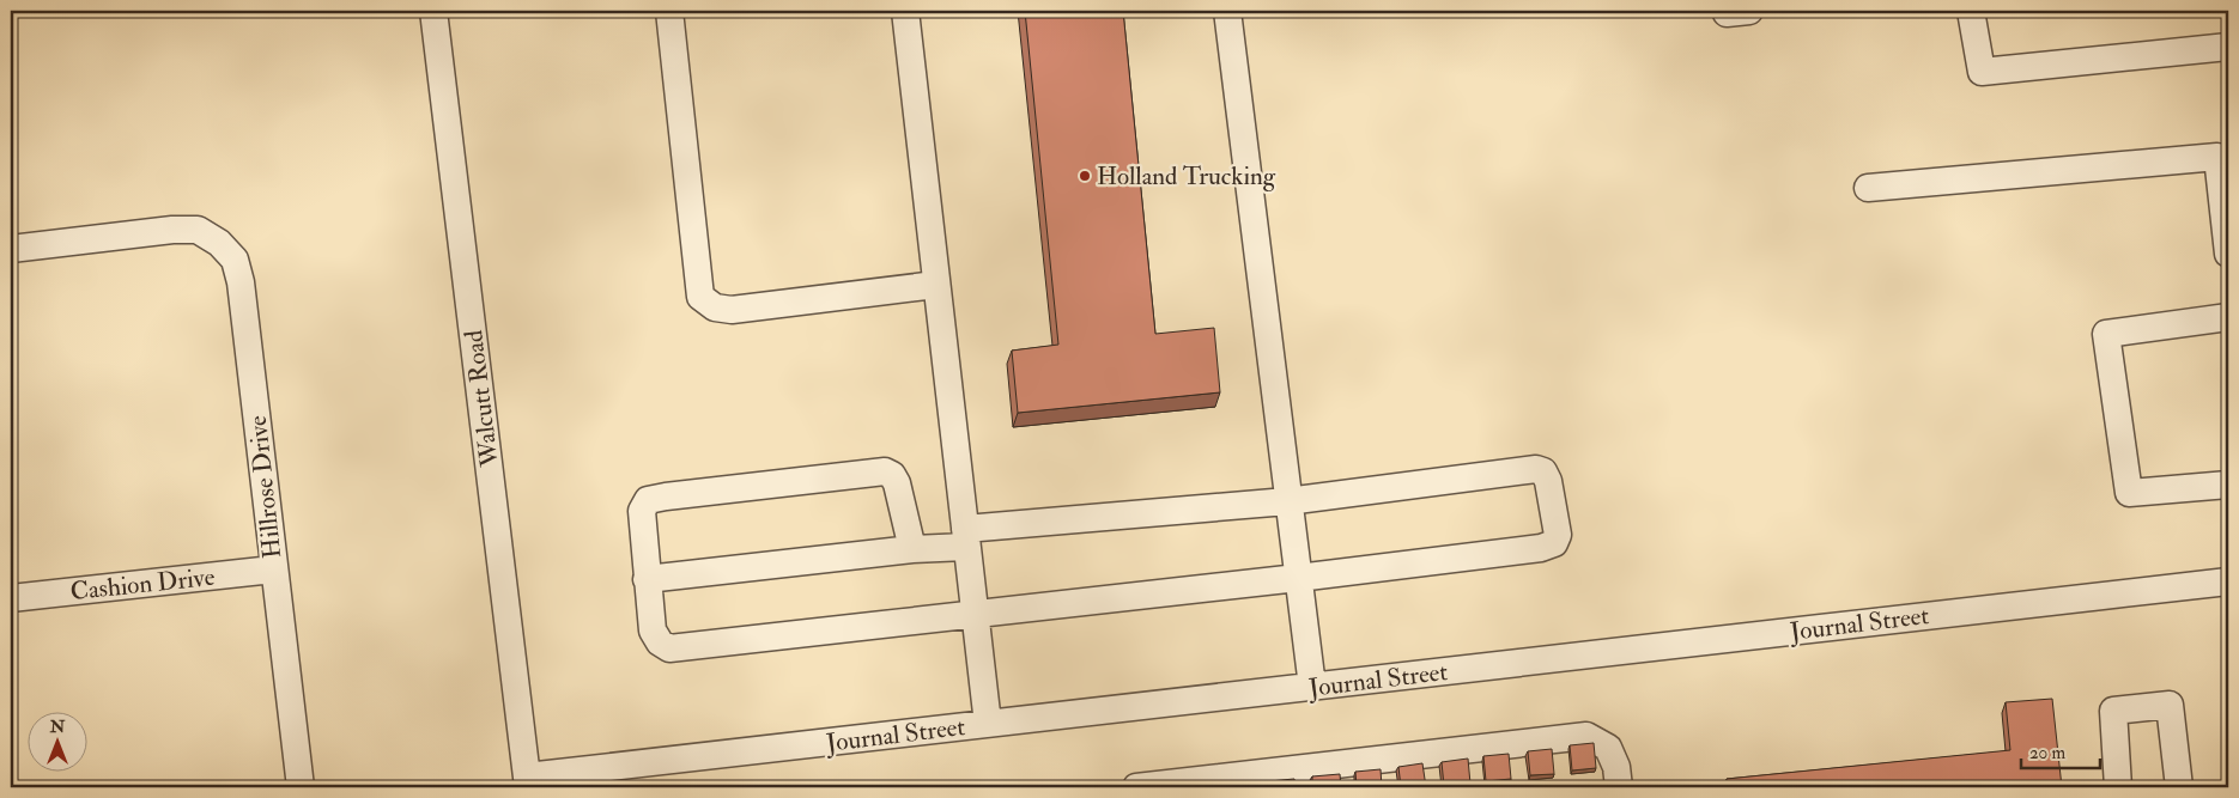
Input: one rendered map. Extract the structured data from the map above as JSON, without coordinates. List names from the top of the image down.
{
  "streets": {
    "street": [
      "Walcutt Road",
      "Hillrose Drive",
      "Cashion Drive",
      "Journal Street"
    ]
  },
  "crossings": [
    ["Walcutt Road", "Journal Street"],
    ["Hillrose Drive", "Cashion Drive"]
  ],
  "places": ["Holland Trucking"],
  "scale_bar": "20 m",
  "north": "top"
}
